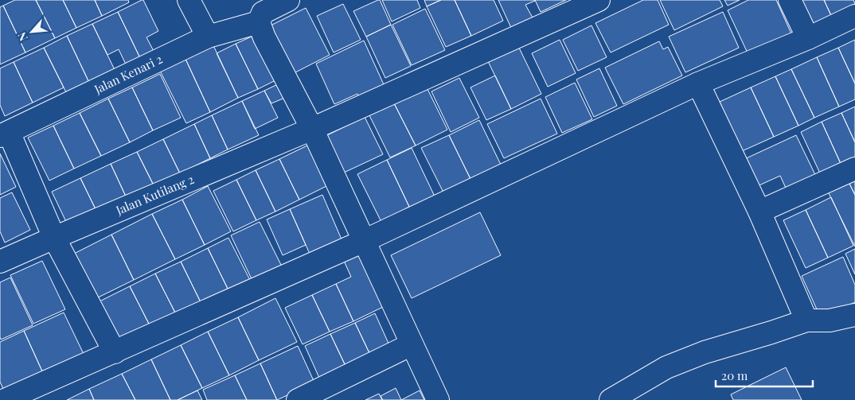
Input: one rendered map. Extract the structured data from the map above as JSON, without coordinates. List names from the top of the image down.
{
  "streets": {
    "street": ["Jalan Kenari 2", "Jalan Kutilang 2"]
  },
  "scale_bar": "20 m",
  "north": "bottom left"
}
